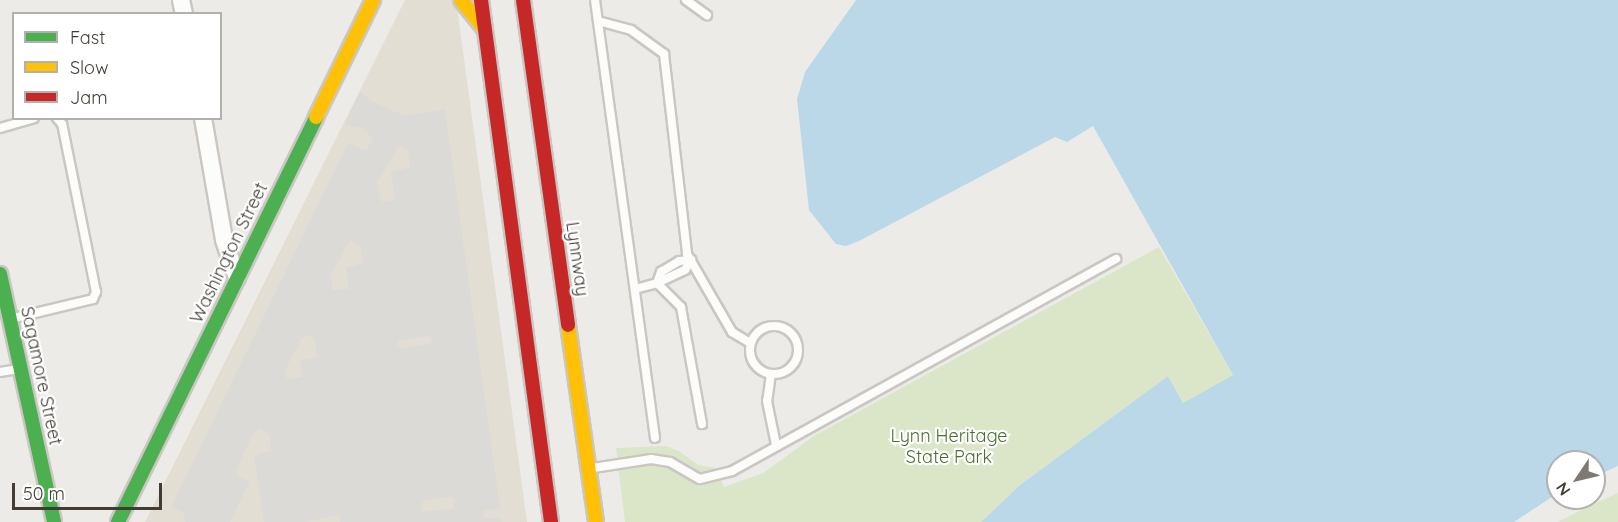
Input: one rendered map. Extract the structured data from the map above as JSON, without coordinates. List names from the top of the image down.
{
  "streets": {
    "main road": ["Washington Street", "Lynnway", "Sagamore Street"]
  },
  "parks": ["Lynn Heritage State Park"],
  "legend": ["Fast", "Slow", "Jam"],
  "scale_bar": "50 m",
  "north": "bottom left"
}
